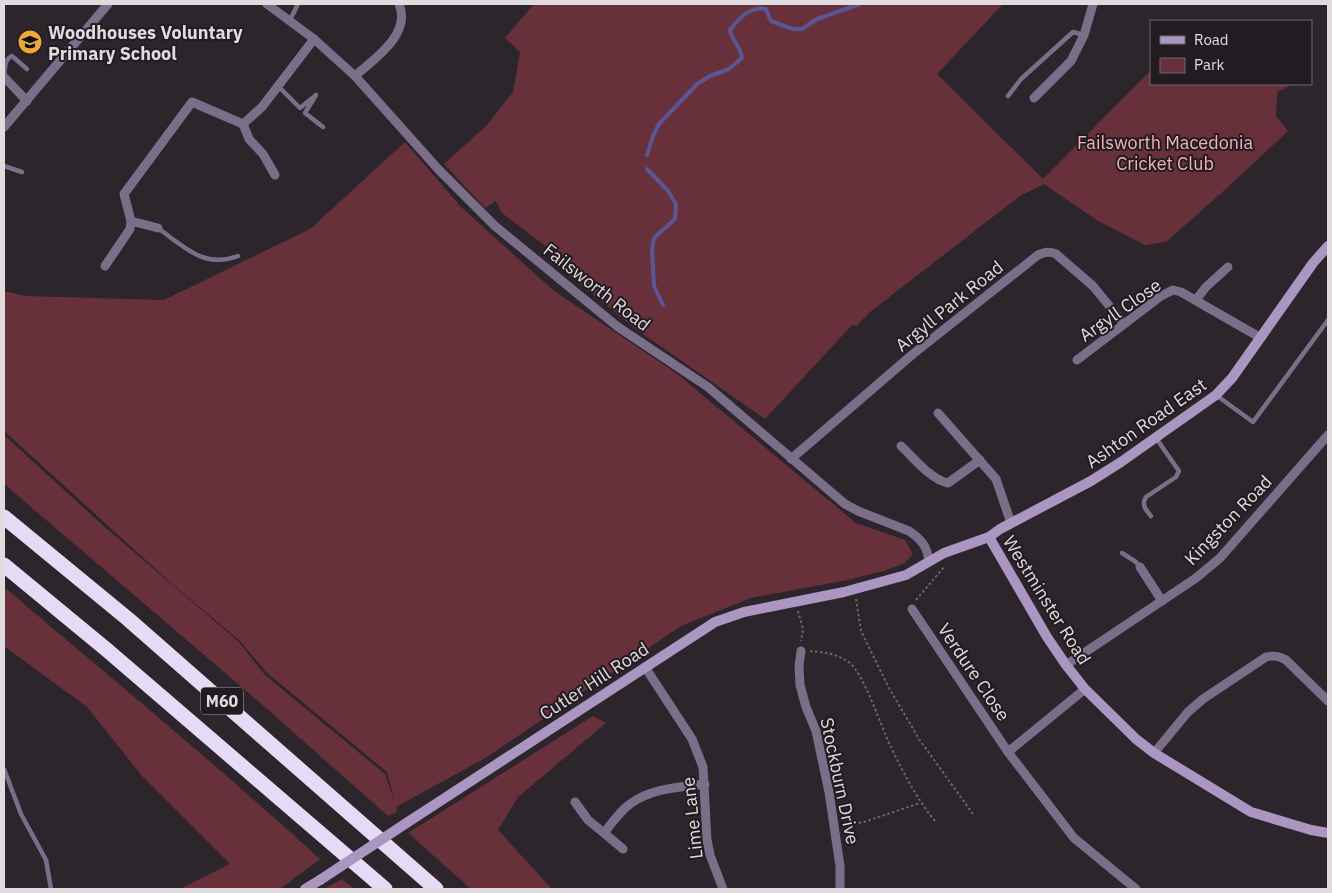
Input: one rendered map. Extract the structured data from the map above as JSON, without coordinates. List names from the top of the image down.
{
  "streets": {
    "highway": ["M60"],
    "street": [
      "Failsworth Road",
      "Argyll Park Road",
      "Argyll Close",
      "Ashton Road East",
      "Kingston Road",
      "Westminster Road",
      "Verdure Close",
      "Cutler Hill Road",
      "Stockburn Drive",
      "Lime Lane"
    ]
  },
  "crossings": [
    ["Failsworth Road", "Argyll Park Road"],
    ["Failsworth Road", "Ashton Road East"],
    ["Failsworth Road", "Cutler Hill Road"],
    ["Argyll Park Road", "Argyll Close"],
    ["Argyll Close", "Ashton Road East"],
    ["Ashton Road East", "Westminster Road"],
    ["Ashton Road East", "Cutler Hill Road"],
    ["Kingston Road", "Westminster Road"],
    ["Cutler Hill Road", "Lime Lane"]
  ],
  "parks": ["Failsworth Macedonia Cricket Club"],
  "places": {
    "school or university": ["Woodhouses Voluntary Primary School"]
  },
  "legend": ["Road", "Park"]
}
